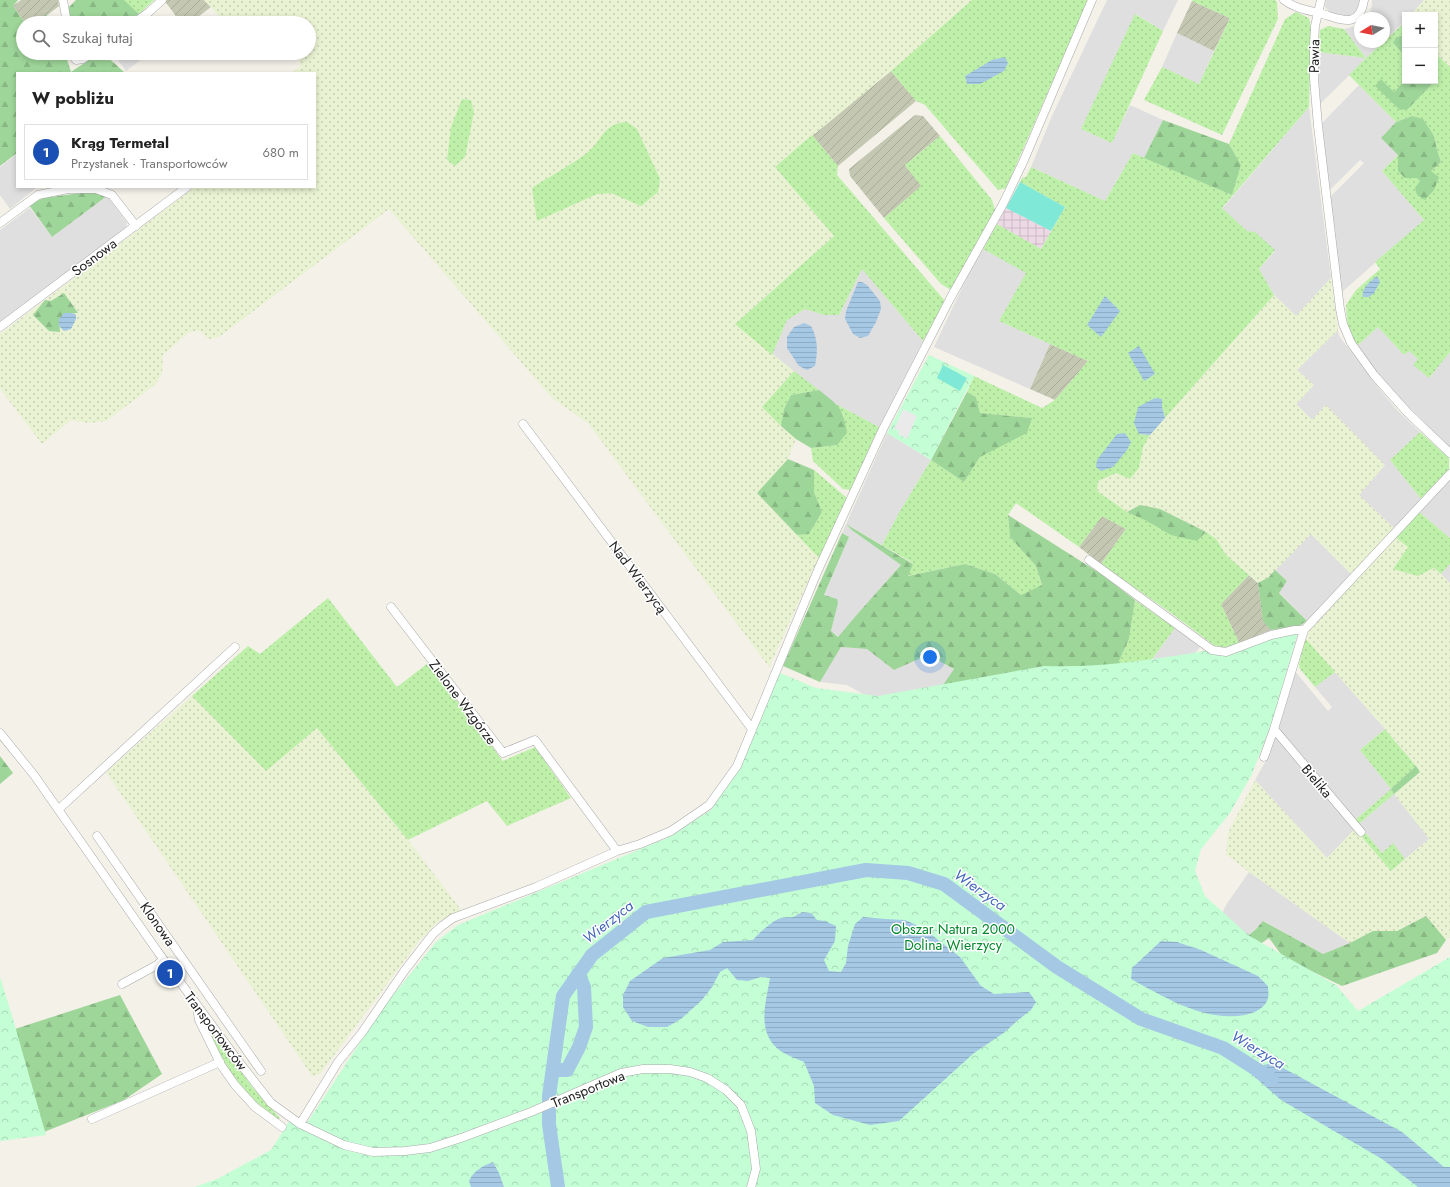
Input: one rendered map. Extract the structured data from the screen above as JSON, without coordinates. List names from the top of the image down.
{
  "streets": {
    "street": [
      "Pawia",
      "Sosnowa",
      "Nad Wierzycą",
      "Zielone Wzgórze",
      "Bielika",
      "Klonowa",
      "Transportowców",
      "Transportowa"
    ]
  },
  "crossings": [
    ["Transportowców", "Transportowa"]
  ],
  "water": ["Wierzyca"],
  "parks": ["Obszar Natura 2000 Dolina Wierzycy"],
  "north": "left",
  "page": {
    "map_buttons": ["+", "−"],
    "search": "Szukaj tutaj",
    "heading": "W pobliżu",
    "list": [
      {
        "mark": "1",
        "name": "Krąg Termetal",
        "note": "Przystanek · Transportowców",
        "value": "680 m"
      }
    ],
    "pins": "1"
  }
}
